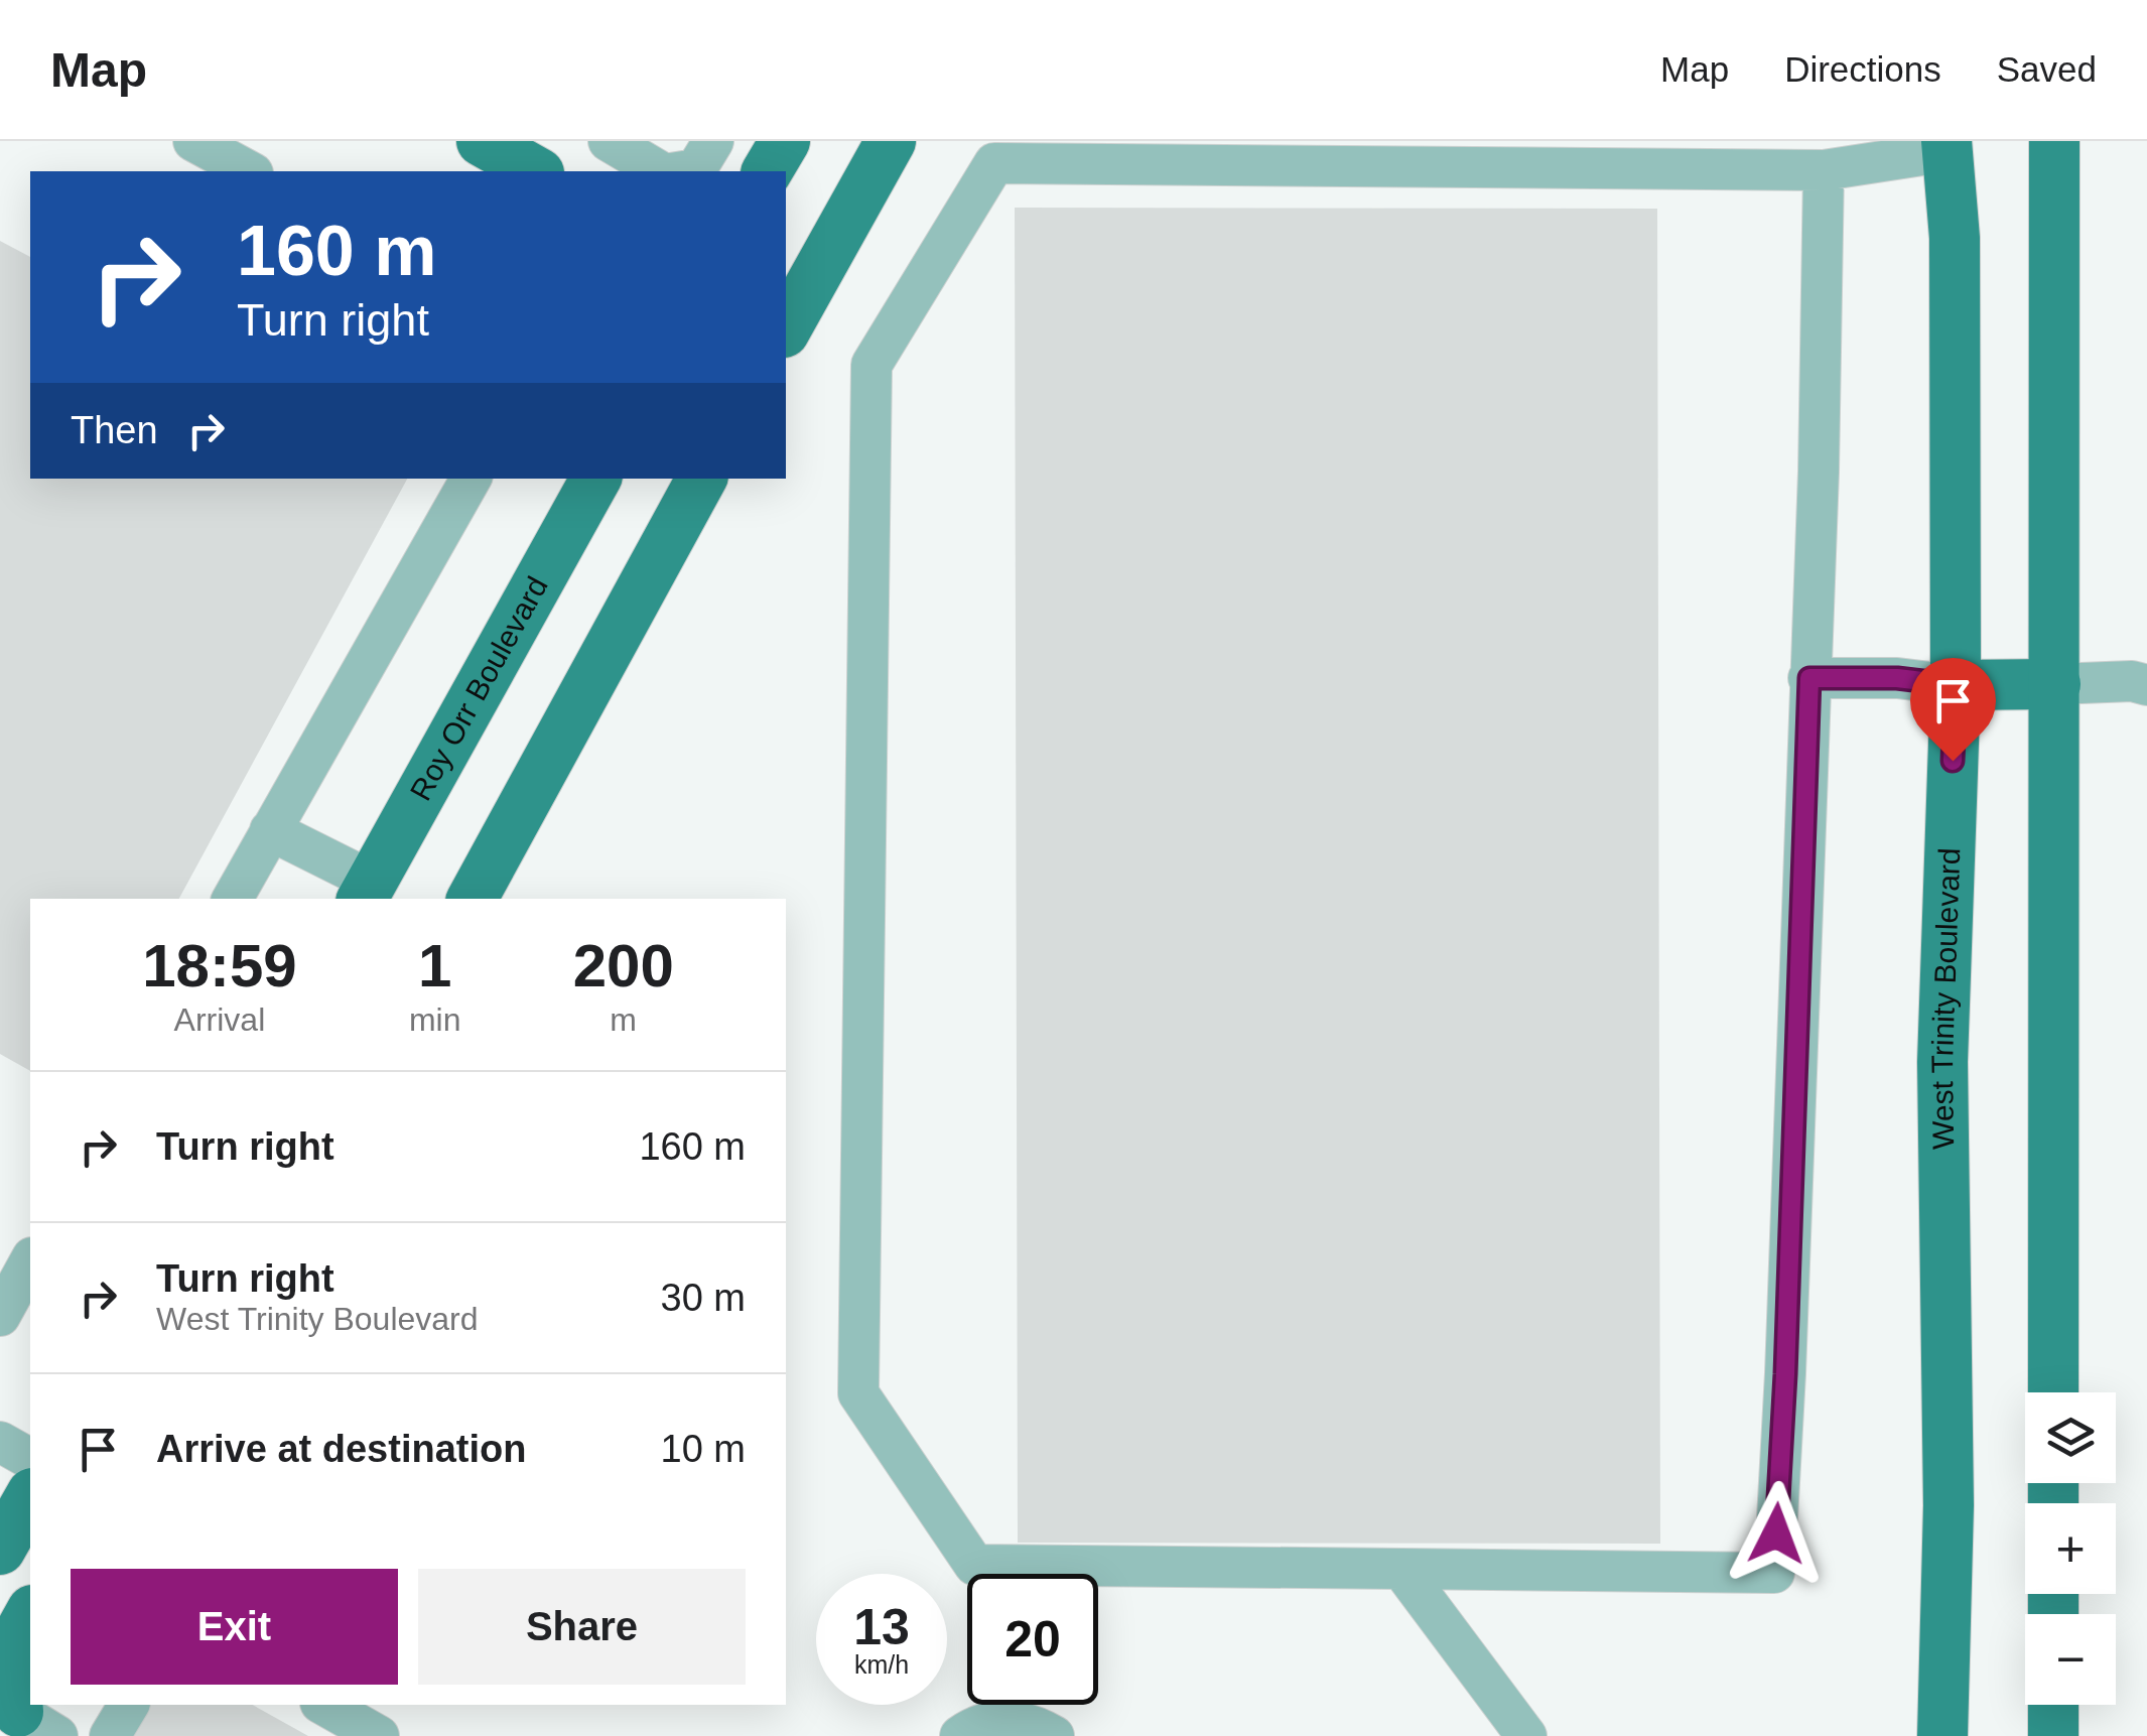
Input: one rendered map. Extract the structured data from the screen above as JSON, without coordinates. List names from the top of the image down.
{
  "streets": {
    "main road": ["Roy Orr Boulevard", "West Trinity Boulevard"]
  },
  "page": {
    "header": "Map",
    "nav": ["Map", "Directions", "Saved"],
    "turn": ["160 m", "Turn right"],
    "then": "Then",
    "eta": [
      "18:59",
      "Arrival",
      "1",
      "min",
      "200",
      "m"
    ],
    "list": [
      {
        "name": "Turn right",
        "value": "160 m"
      },
      {
        "name": "Turn right",
        "note": "West Trinity Boulevard",
        "value": "30 m"
      },
      {
        "name": "Arrive at destination",
        "value": "10 m"
      }
    ],
    "map_buttons": ["+", "−"],
    "buttons": ["Exit", "Share"],
    "speed": "13 km/h",
    "limit": "20"
  }
}
